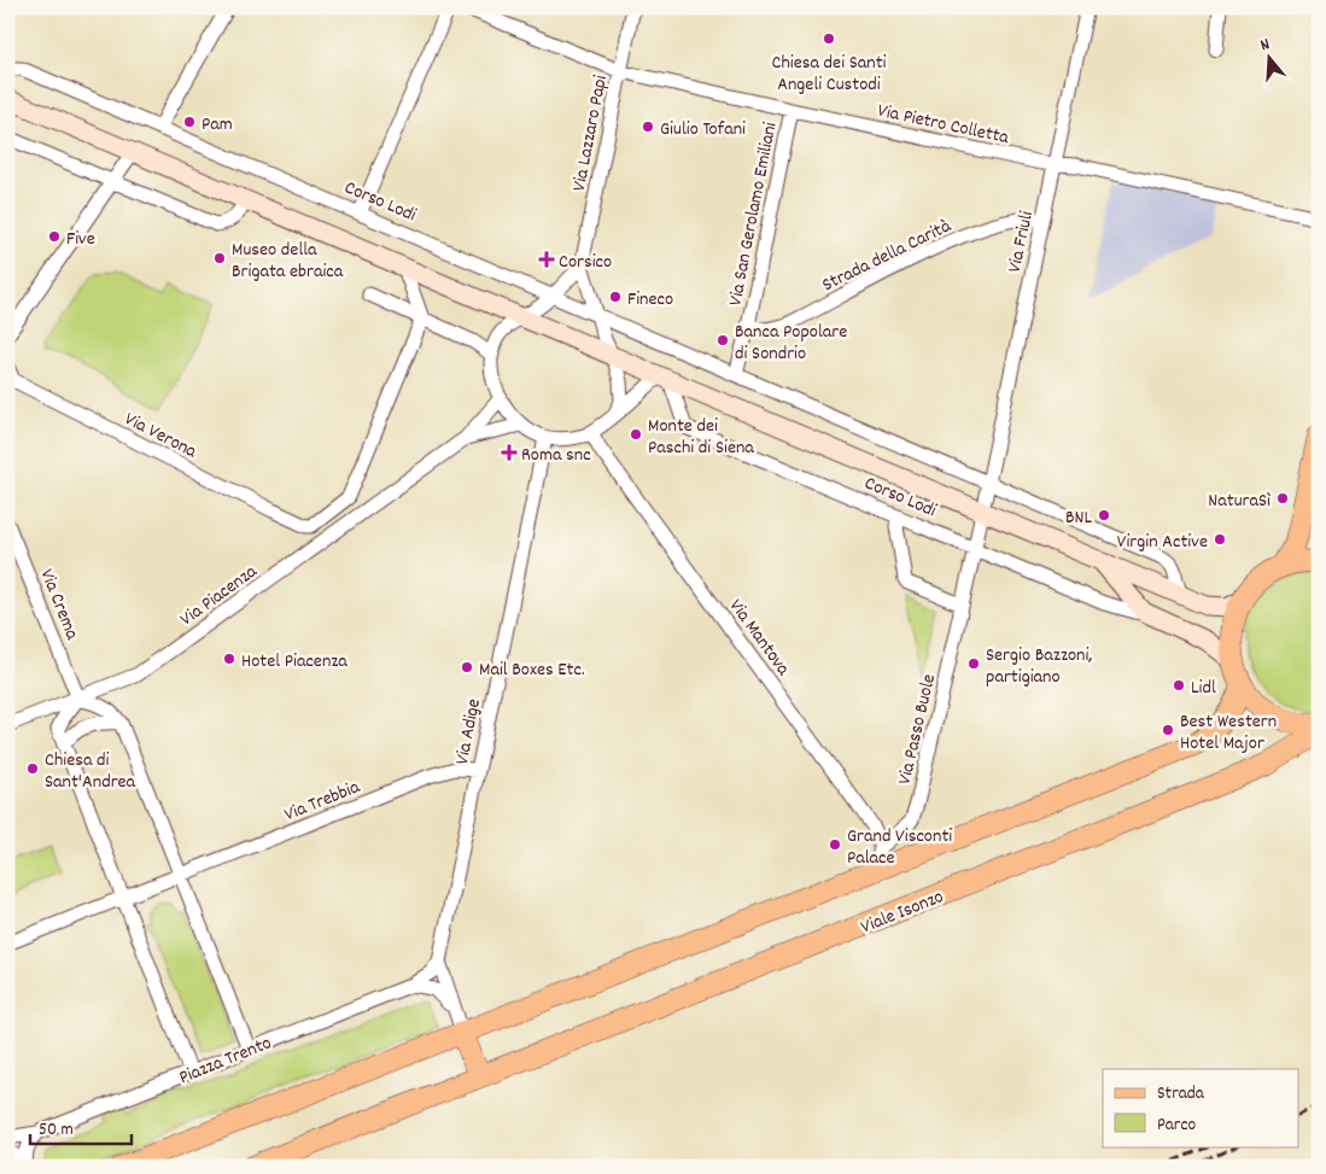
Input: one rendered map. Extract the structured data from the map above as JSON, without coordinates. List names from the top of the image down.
{
  "streets": {
    "main road": ["Corso Lodi", "Viale Isonzo"],
    "street": [
      "Via Pietro Colletta",
      "Via Lazzaro Papi",
      "Via San Gerolamo Emiliani",
      "Via Friuli",
      "Strada della Carità",
      "Via Verona",
      "Via Piacenza",
      "Via Crema",
      "Via Mantova",
      "Via Passo Buole",
      "Via Adige",
      "Via Trebbia",
      "Piazza Trento"
    ]
  },
  "crossings": [
    ["Via Pietro Colletta", "Via Lazzaro Papi"],
    ["Via Pietro Colletta", "Via San Gerolamo Emiliani"],
    ["Via Pietro Colletta", "Via Friuli"],
    ["Via Lazzaro Papi", "Corso Lodi"],
    ["Via Lazzaro Papi", "Via Piacenza"],
    ["Via Lazzaro Papi", "Via Mantova"],
    ["Via Lazzaro Papi", "Via Adige"],
    ["Corso Lodi", "Via Friuli"],
    ["Corso Lodi", "Via Piacenza"],
    ["Corso Lodi", "Via Mantova"],
    ["Corso Lodi", "Via Passo Buole"],
    ["Corso Lodi", "Via Adige"],
    ["Via San Gerolamo Emiliani", "Strada della Carità"],
    ["Via Friuli", "Strada della Carità"],
    ["Via Friuli", "Via Passo Buole"],
    ["Via Piacenza", "Via Crema"],
    ["Via Piacenza", "Via Mantova"],
    ["Via Piacenza", "Via Adige"],
    ["Via Mantova", "Via Passo Buole"],
    ["Via Mantova", "Via Adige"],
    ["Via Adige", "Via Trebbia"],
    ["Via Adige", "Piazza Trento"]
  ],
  "places": {
    "other": [
      "Chiesa dei Santi Angeli Custodi",
      "Pam",
      "Giulio Tofani",
      "Five",
      "Museo della Brigata ebraica",
      "Fineco",
      "Banca Popolare di Sondrio",
      "Monte dei Paschi di Siena",
      "NaturaSì",
      "BNL",
      "Virgin Active",
      "Hotel Piacenza",
      "Sergio Bazzoni, partigiano",
      "Mail Boxes Etc.",
      "Lidl",
      "Best Western Hotel Major",
      "Chiesa di Sant'Andrea",
      "Grand Visconti Palace"
    ],
    "health": ["Corsico", "Roma snc"]
  },
  "legend": ["Strada", "Parco"],
  "scale_bar": "50 m",
  "north": "top"
}
